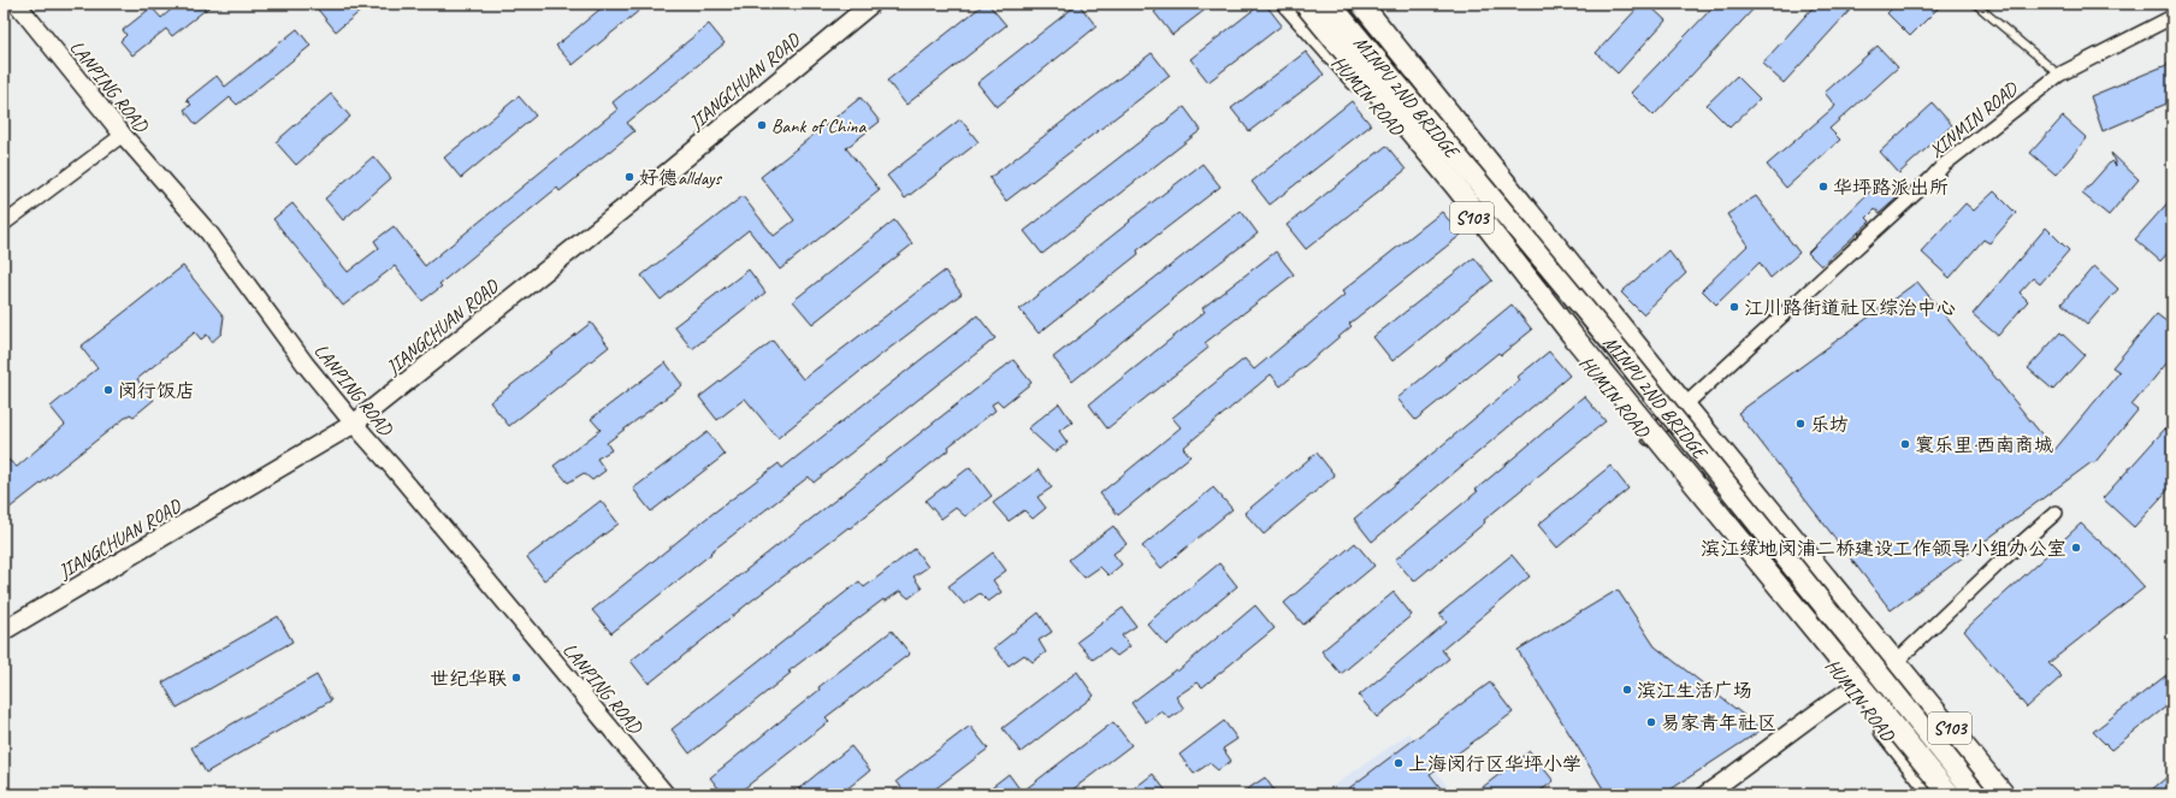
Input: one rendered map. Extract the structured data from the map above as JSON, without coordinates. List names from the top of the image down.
{
  "streets": {
    "main road": [
      "JIANGCHUAN ROAD",
      "HUMIN ROAD",
      "MINPU 2ND BRIDGE",
      "S103"
    ],
    "street": ["LANPING ROAD", "XINMIN ROAD"]
  },
  "crossings": [
    ["JIANGCHUAN ROAD", "LANPING ROAD"],
    ["HUMIN ROAD", "XINMIN ROAD"],
    ["XINMIN ROAD", "S103"]
  ],
  "places": [
    "Bank of China",
    "好德alldays",
    "华坪路派出所",
    "江川路街道社区综治中心",
    "闵行饭店",
    "乐坊",
    "寰乐里·西南商城",
    "滨江绿地闵浦二桥建设工作领导小组办公室",
    "世纪华联",
    "滨江生活广场",
    "易家青年社区",
    "上海闵行区华坪小学"
  ]
}
